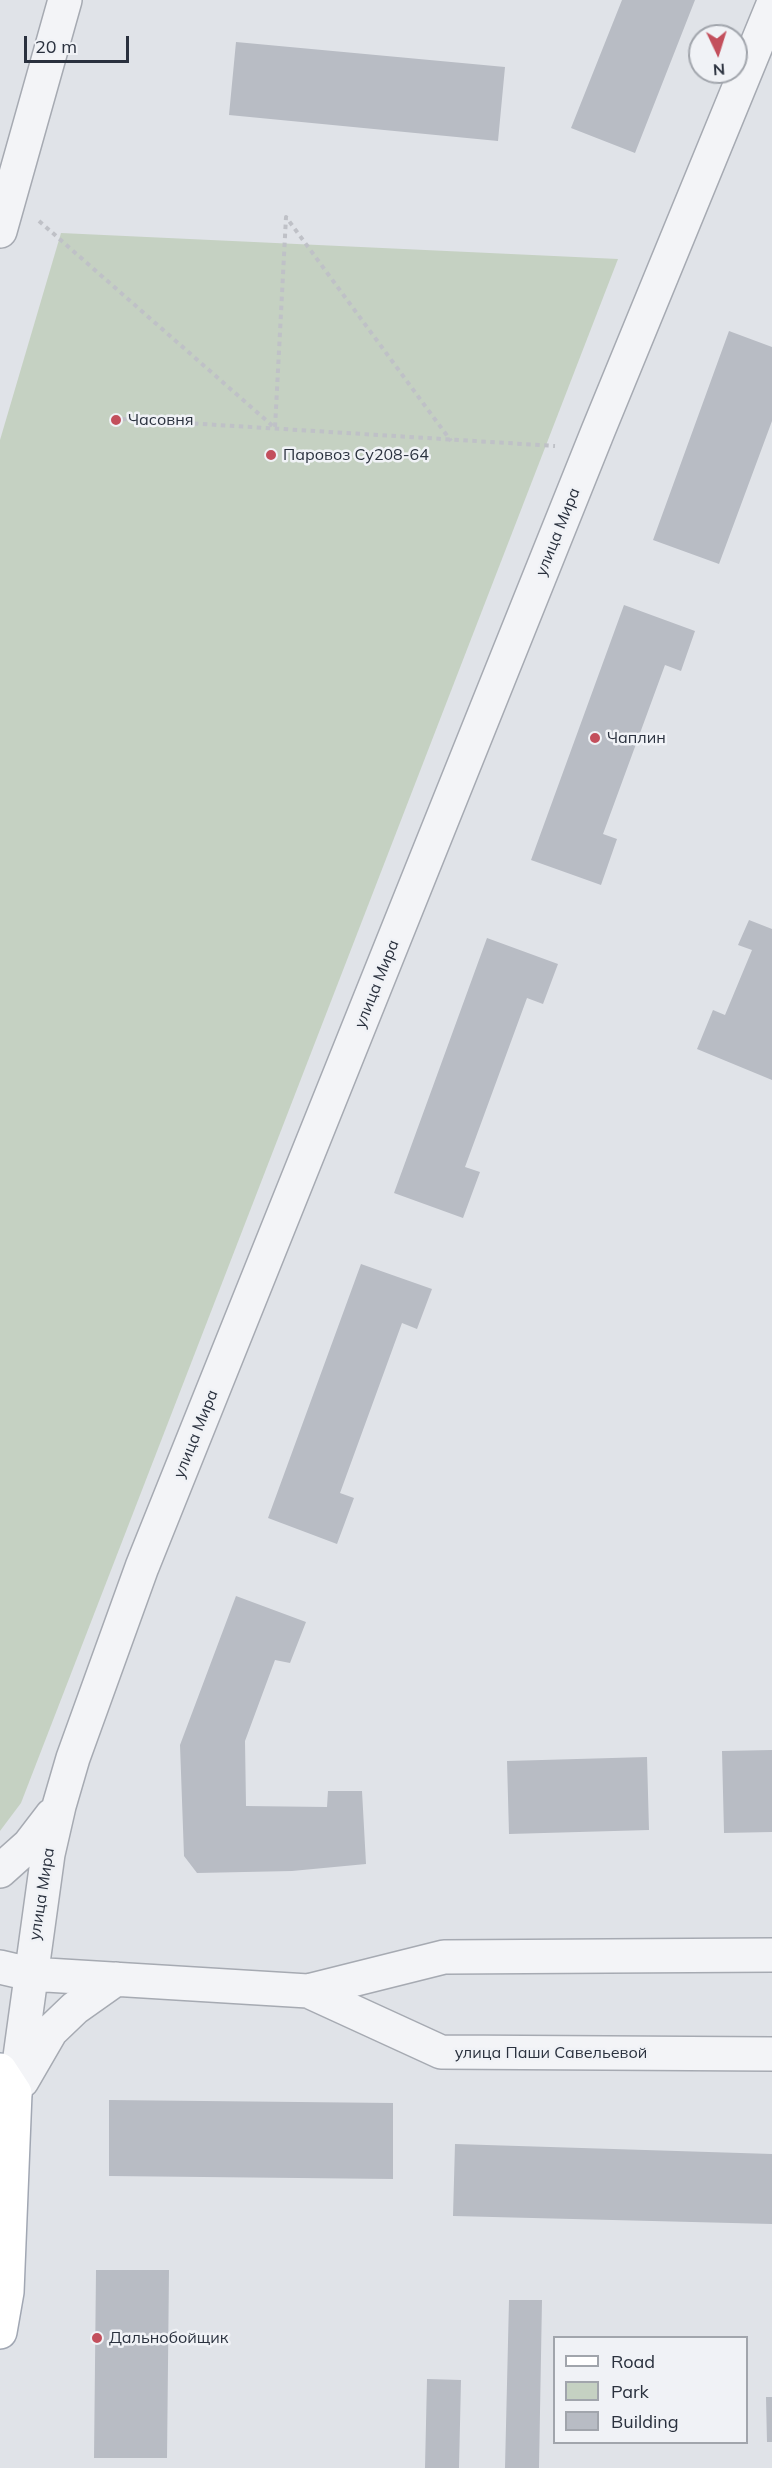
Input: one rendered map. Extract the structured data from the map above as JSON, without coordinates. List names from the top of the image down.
{
  "streets": {
    "street": ["улица Мира", "улица Паши Савельевой"]
  },
  "crossings": [
    ["улица Мира", "улица Паши Савельевой"]
  ],
  "places": [
    "Часовня",
    "Паровоз Су208-64",
    "Чаплин",
    "Дальнобойщик"
  ],
  "legend": ["Road", "Park", "Building"],
  "scale_bar": "20 m",
  "north": "bottom"
}
